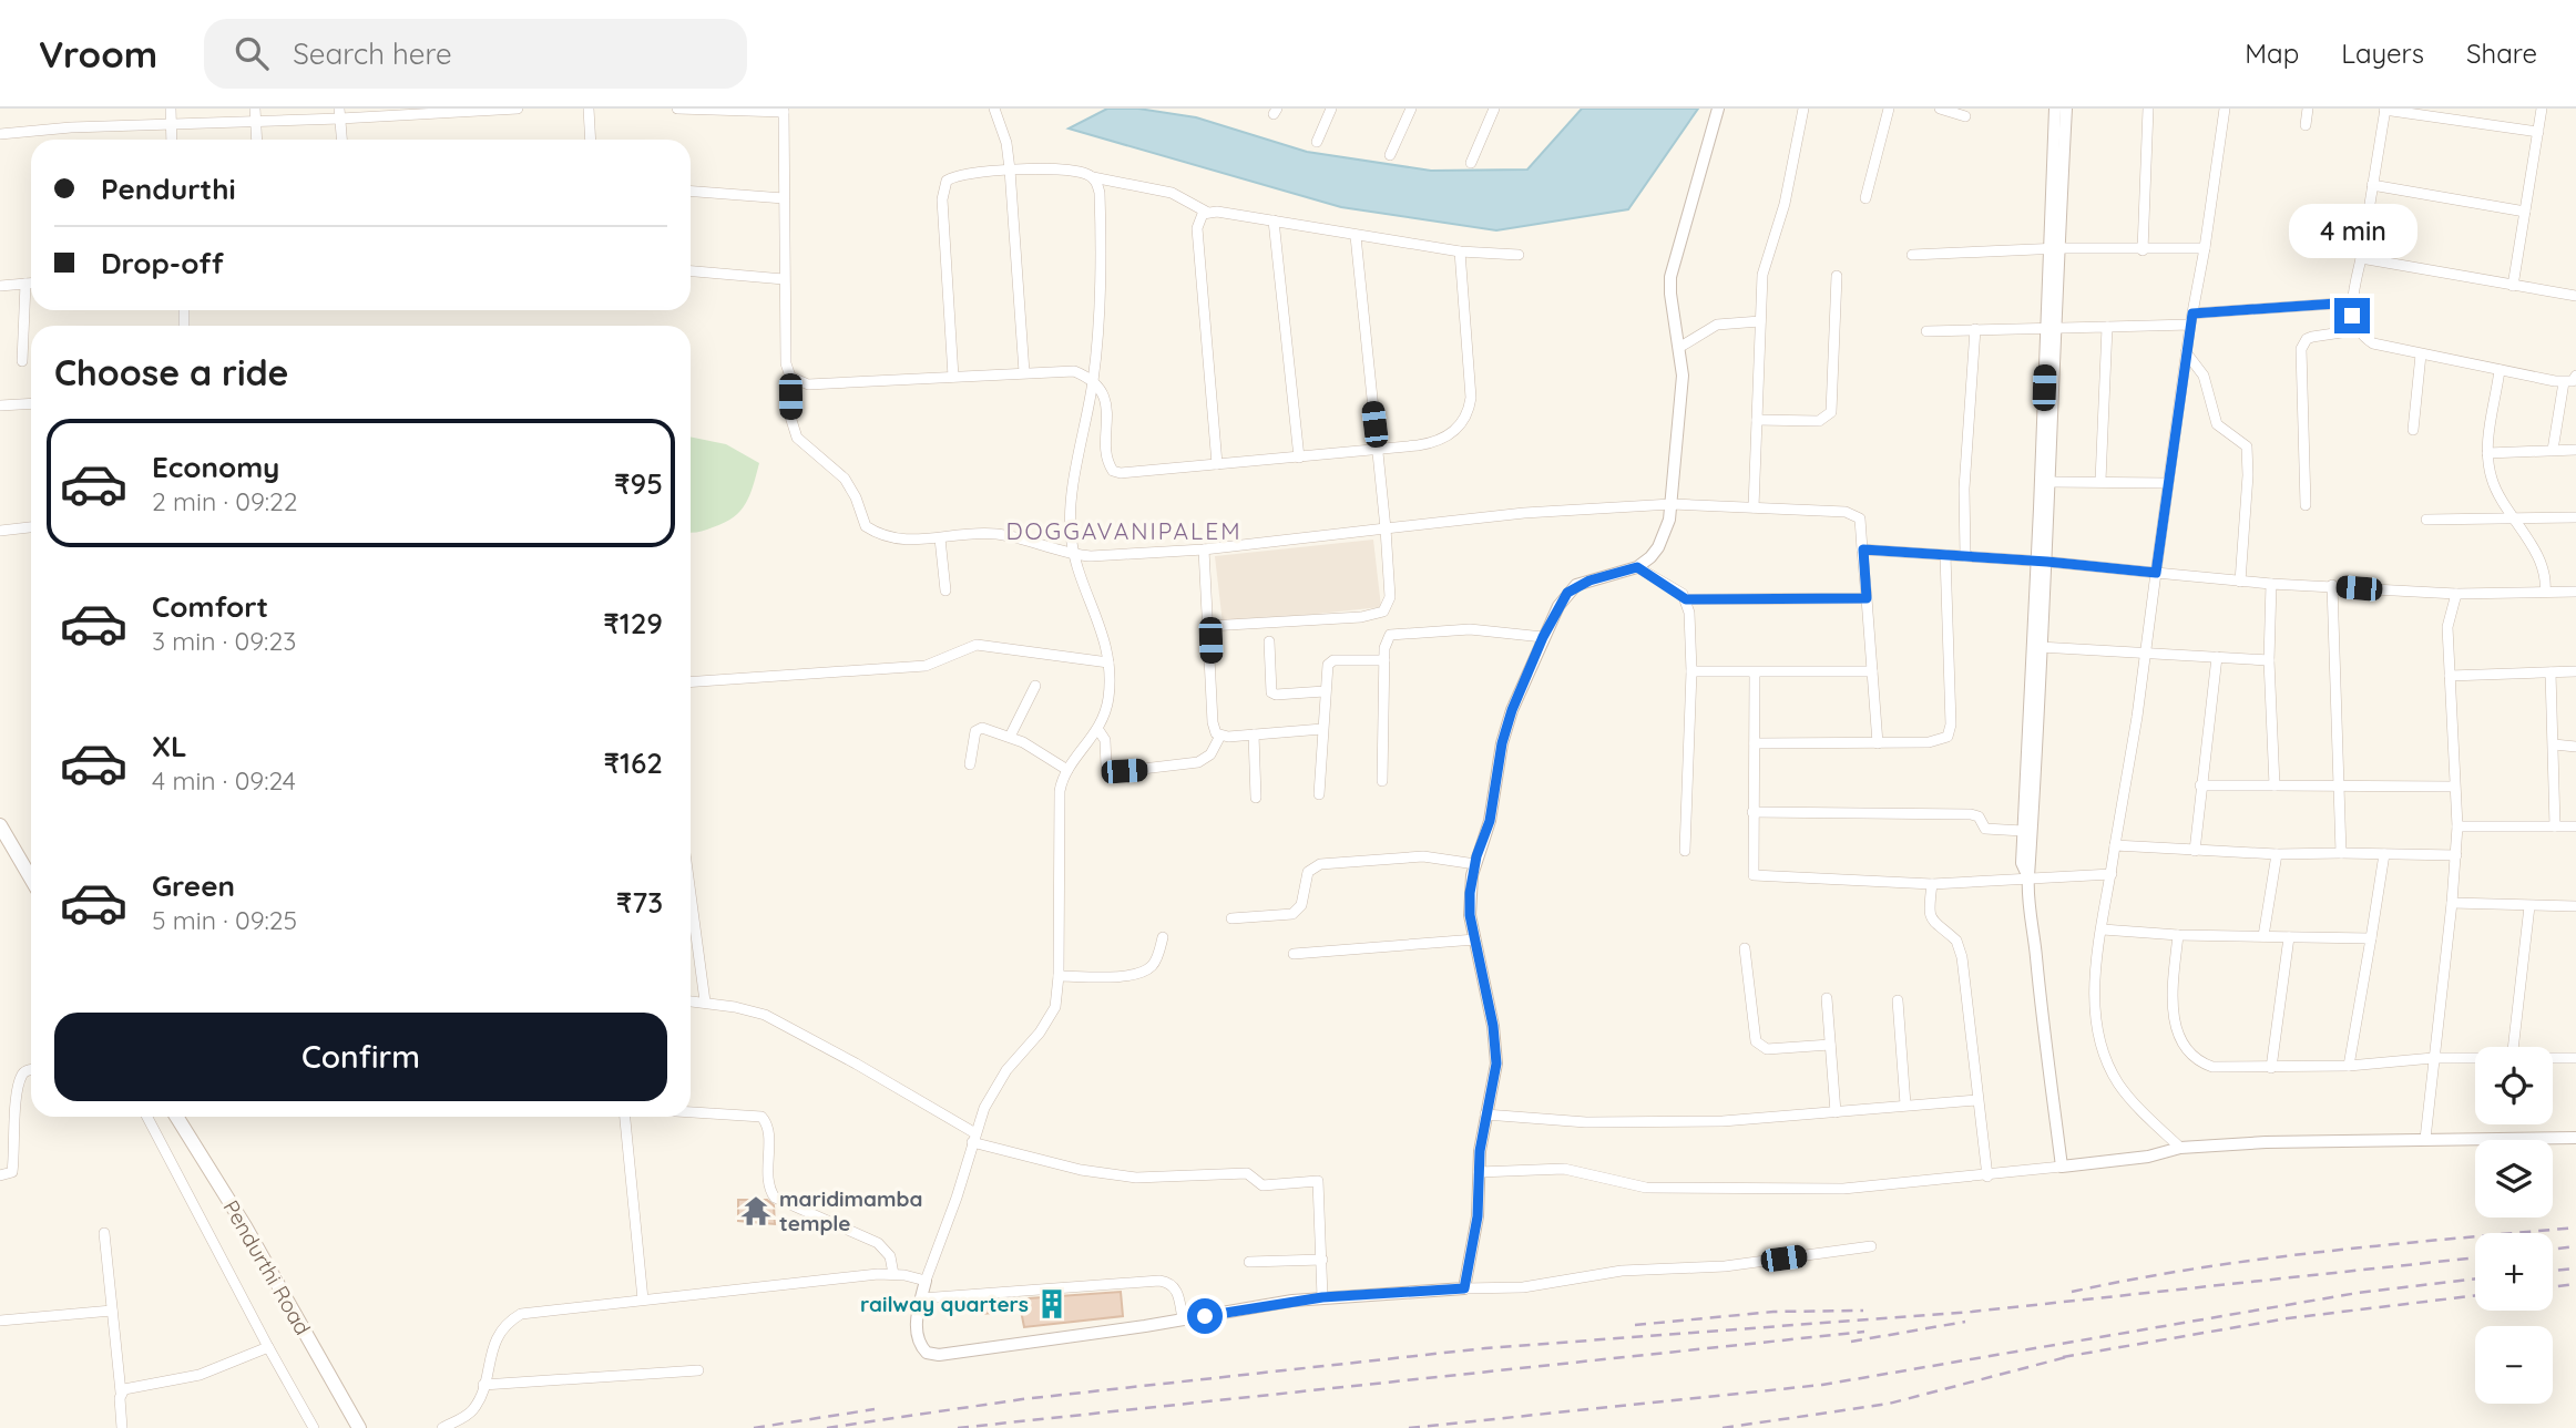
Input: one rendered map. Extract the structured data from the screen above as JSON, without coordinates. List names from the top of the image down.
{
  "streets": {
    "main road": ["Pendurthi Road"]
  },
  "districts": ["DOGGAVANIPALEM"],
  "places": {
    "temple": ["maridimamba temple"],
    "building": ["railway quarters"]
  },
  "page": {
    "header": "Vroom",
    "search": "Search here",
    "nav": ["Map", "Layers", "Share"],
    "banner": ["Pendurthi", "Drop-off"],
    "bubble": "4 min",
    "heading": "Choose a ride",
    "list": [
      {
        "name": "Economy",
        "note": "2 min · 09:22",
        "value": "₹95"
      },
      {
        "name": "Comfort",
        "note": "3 min · 09:23",
        "value": "₹129"
      },
      {
        "name": "XL",
        "note": "4 min · 09:24",
        "value": "₹162"
      },
      {
        "name": "Green",
        "note": "5 min · 09:25",
        "value": "₹73"
      }
    ],
    "buttons": "Confirm",
    "map_buttons": ["+", "−"]
  }
}
